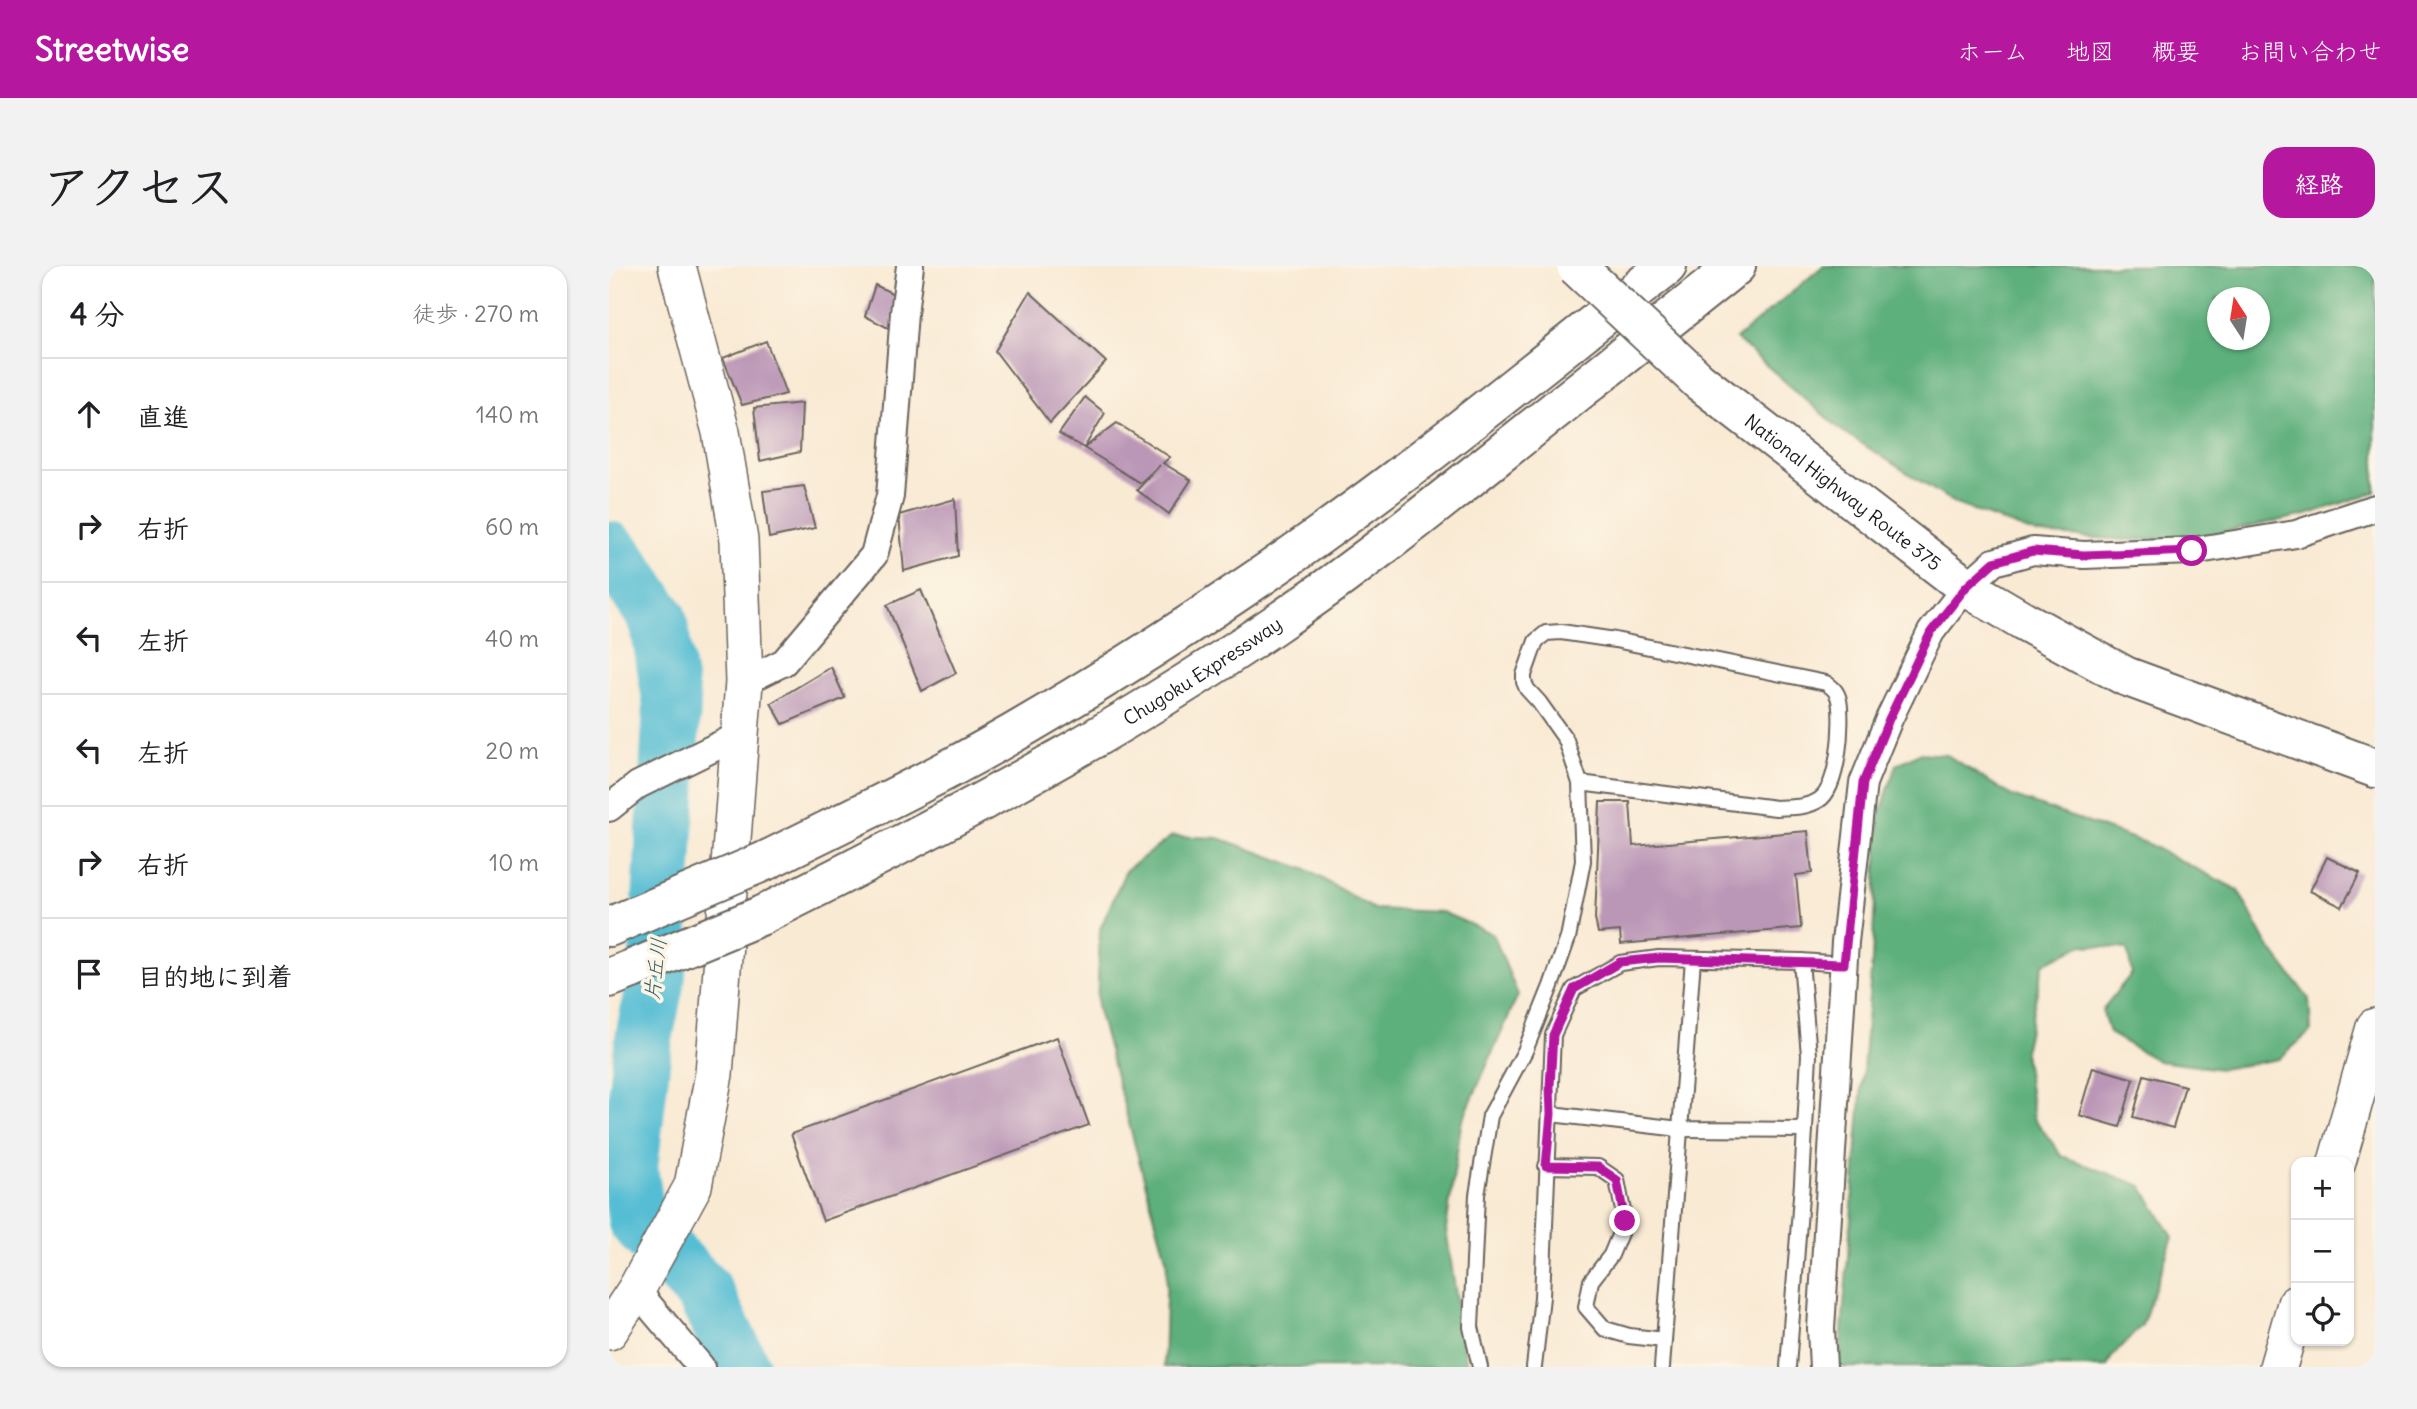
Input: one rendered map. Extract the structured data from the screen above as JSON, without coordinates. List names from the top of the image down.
{
  "streets": {
    "highway": ["National Highway Route 375", "Chugoku Expressway"]
  },
  "water": ["片丘川"],
  "north": "top",
  "page": {
    "header": "Streetwise",
    "nav": [
      "ホーム",
      "地図",
      "概要",
      "お問い合わせ"
    ],
    "title": "アクセス",
    "buttons": "経路",
    "heading": ["4 分", "徒歩 · 270 m"],
    "list": [
      ["直進", "140 m"],
      ["右折", "60 m"],
      ["左折", "40 m"],
      ["左折", "20 m"],
      ["右折", "10 m"],
      "目的地に到着"
    ],
    "map_buttons": ["+", "−"]
  }
}
